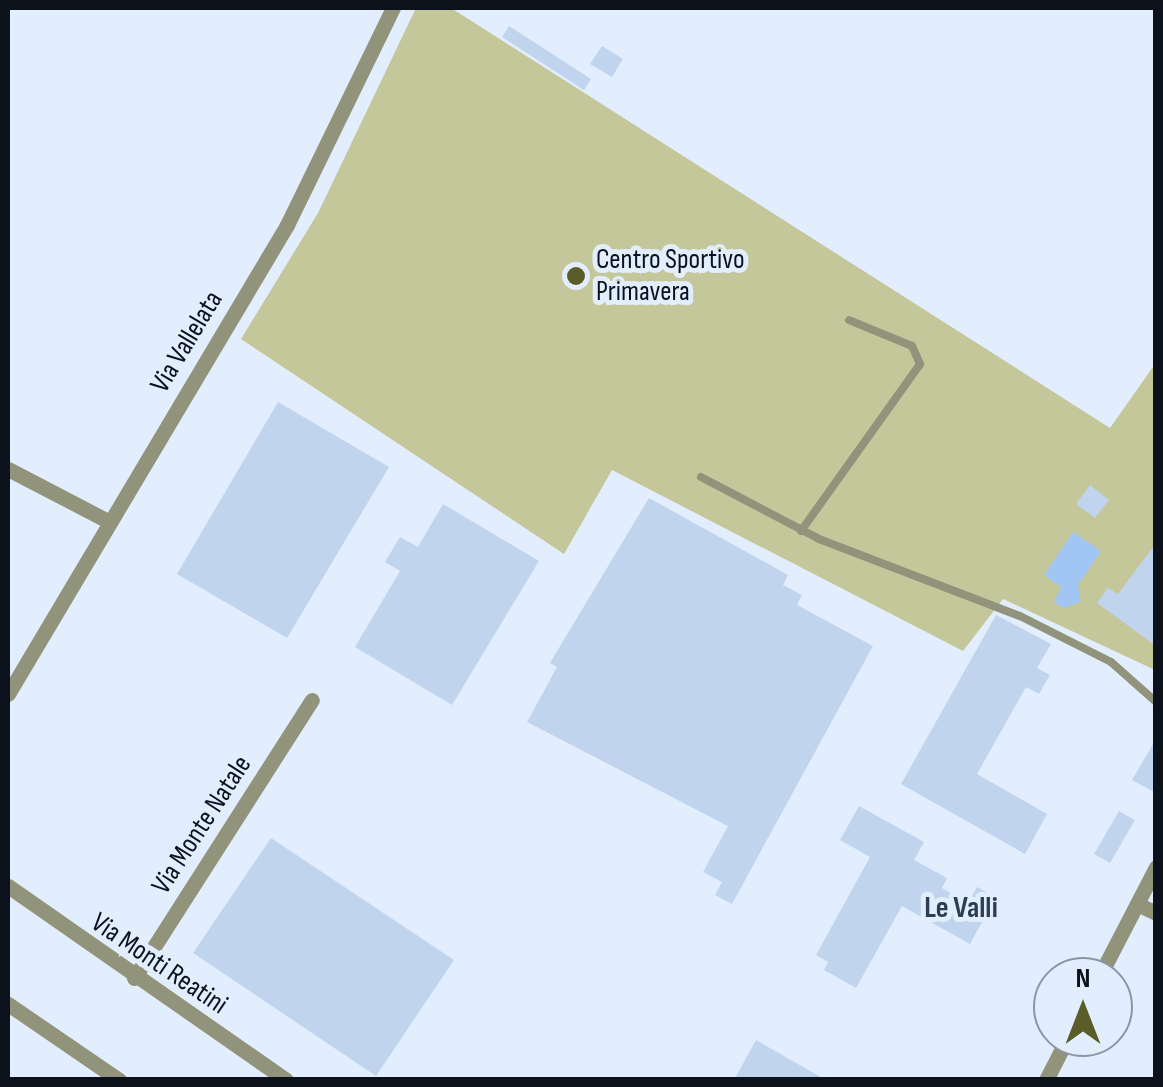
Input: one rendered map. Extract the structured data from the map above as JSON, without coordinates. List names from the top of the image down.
{
  "streets": {
    "street": ["Via Vallelata", "Via Monte Natale", "Via Monti Reatini"]
  },
  "crossings": [
    ["Via Monte Natale", "Via Monti Reatini"]
  ],
  "districts": ["Le Valli"],
  "places": ["Centro Sportivo Primavera"],
  "north": "top"
}
